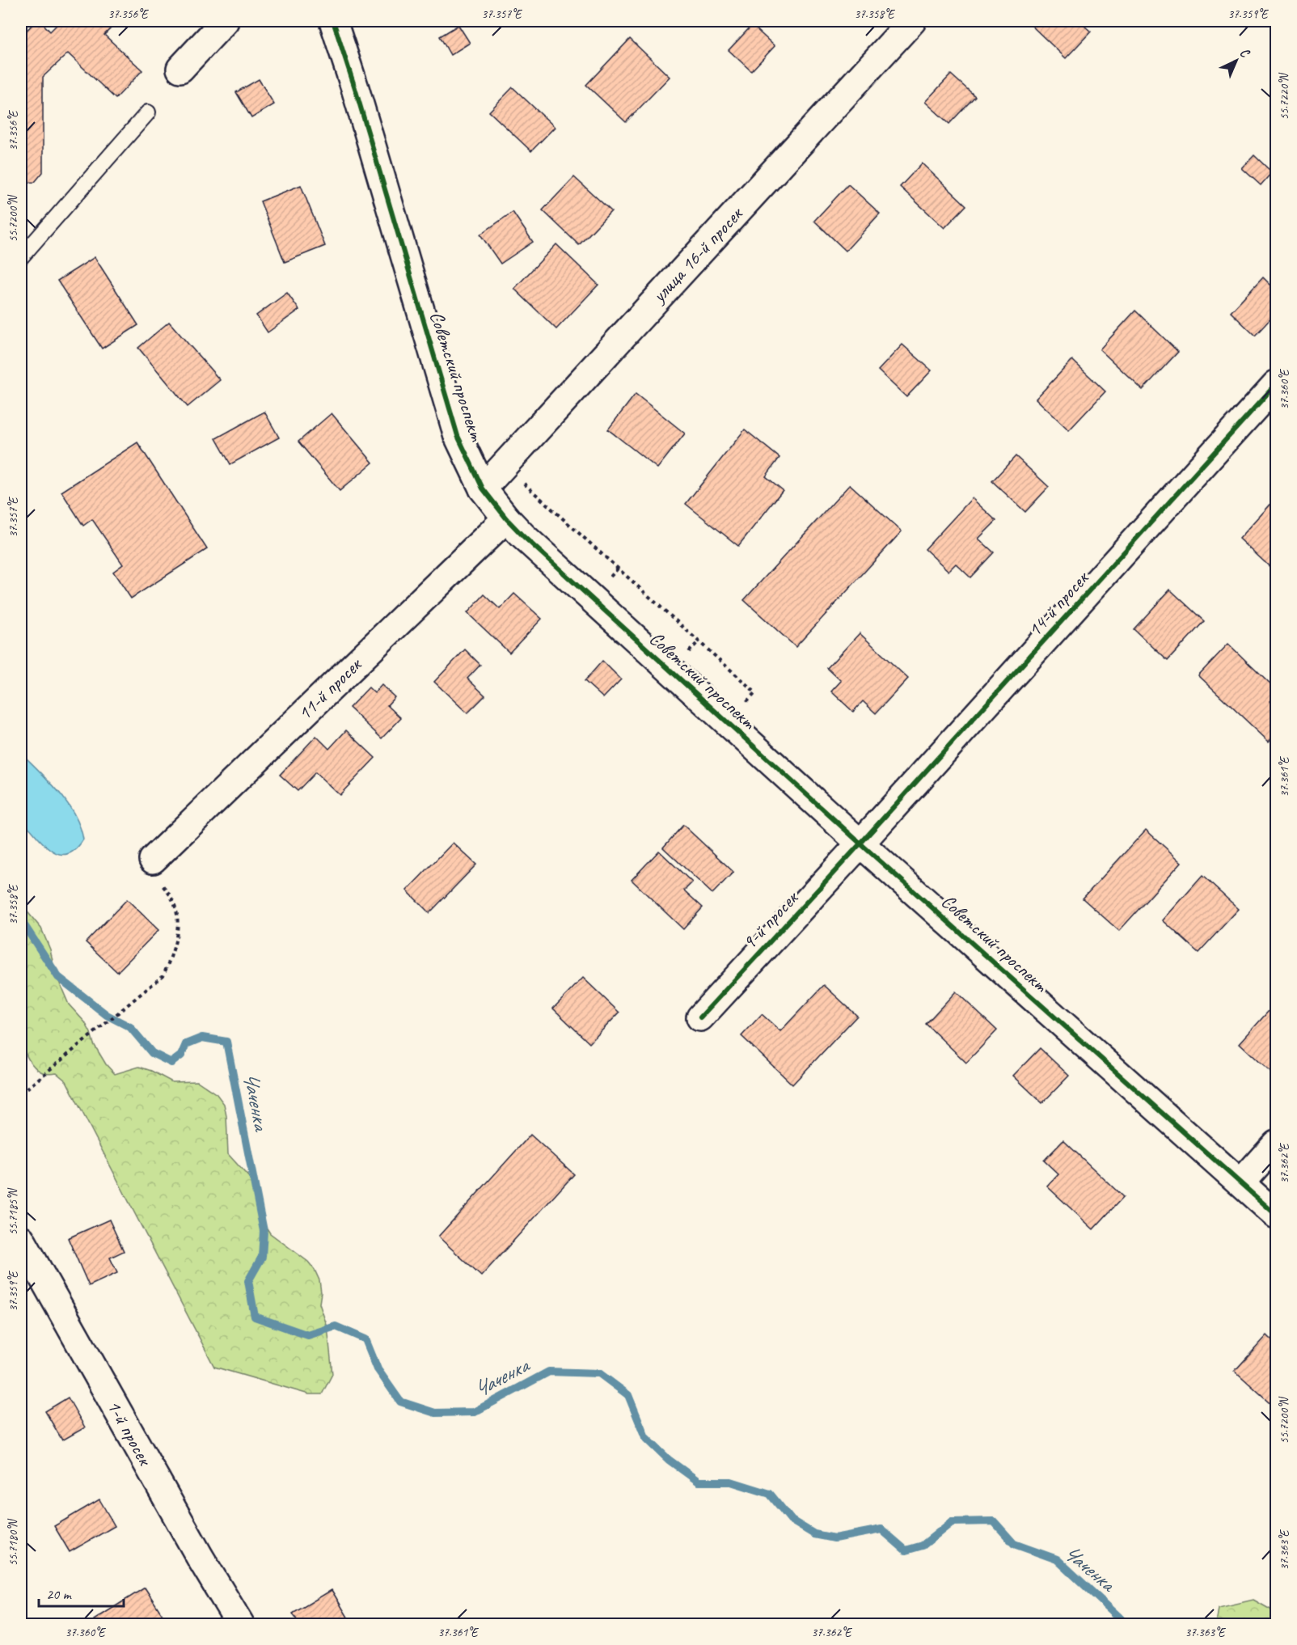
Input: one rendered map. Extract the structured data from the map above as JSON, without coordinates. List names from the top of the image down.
{
  "streets": {
    "street": [
      "улица 16-й просек",
      "Советский проспект",
      "14-й просек",
      "11-й просек",
      "9-й просек",
      "1-й просек"
    ]
  },
  "crossings": [
    ["улица 16-й просек", "Советский проспект"],
    ["Советский проспект", "14-й просек"],
    ["Советский проспект", "11-й просек"],
    ["Советский проспект", "9-й просек"],
    ["14-й просек", "9-й просек"]
  ],
  "water": ["Чаченка"],
  "scale_bar": "20 m",
  "north": "top right",
  "coordinates": [
    "37.356°E",
    "37.357°E",
    "37.358°E",
    "37.359°E",
    "55.7220°N",
    "55.7200°N",
    "37.360°E",
    "37.361°E",
    "37.362°E",
    "55.7185°N",
    "55.7180°N",
    "37.363°E"
  ]
}
